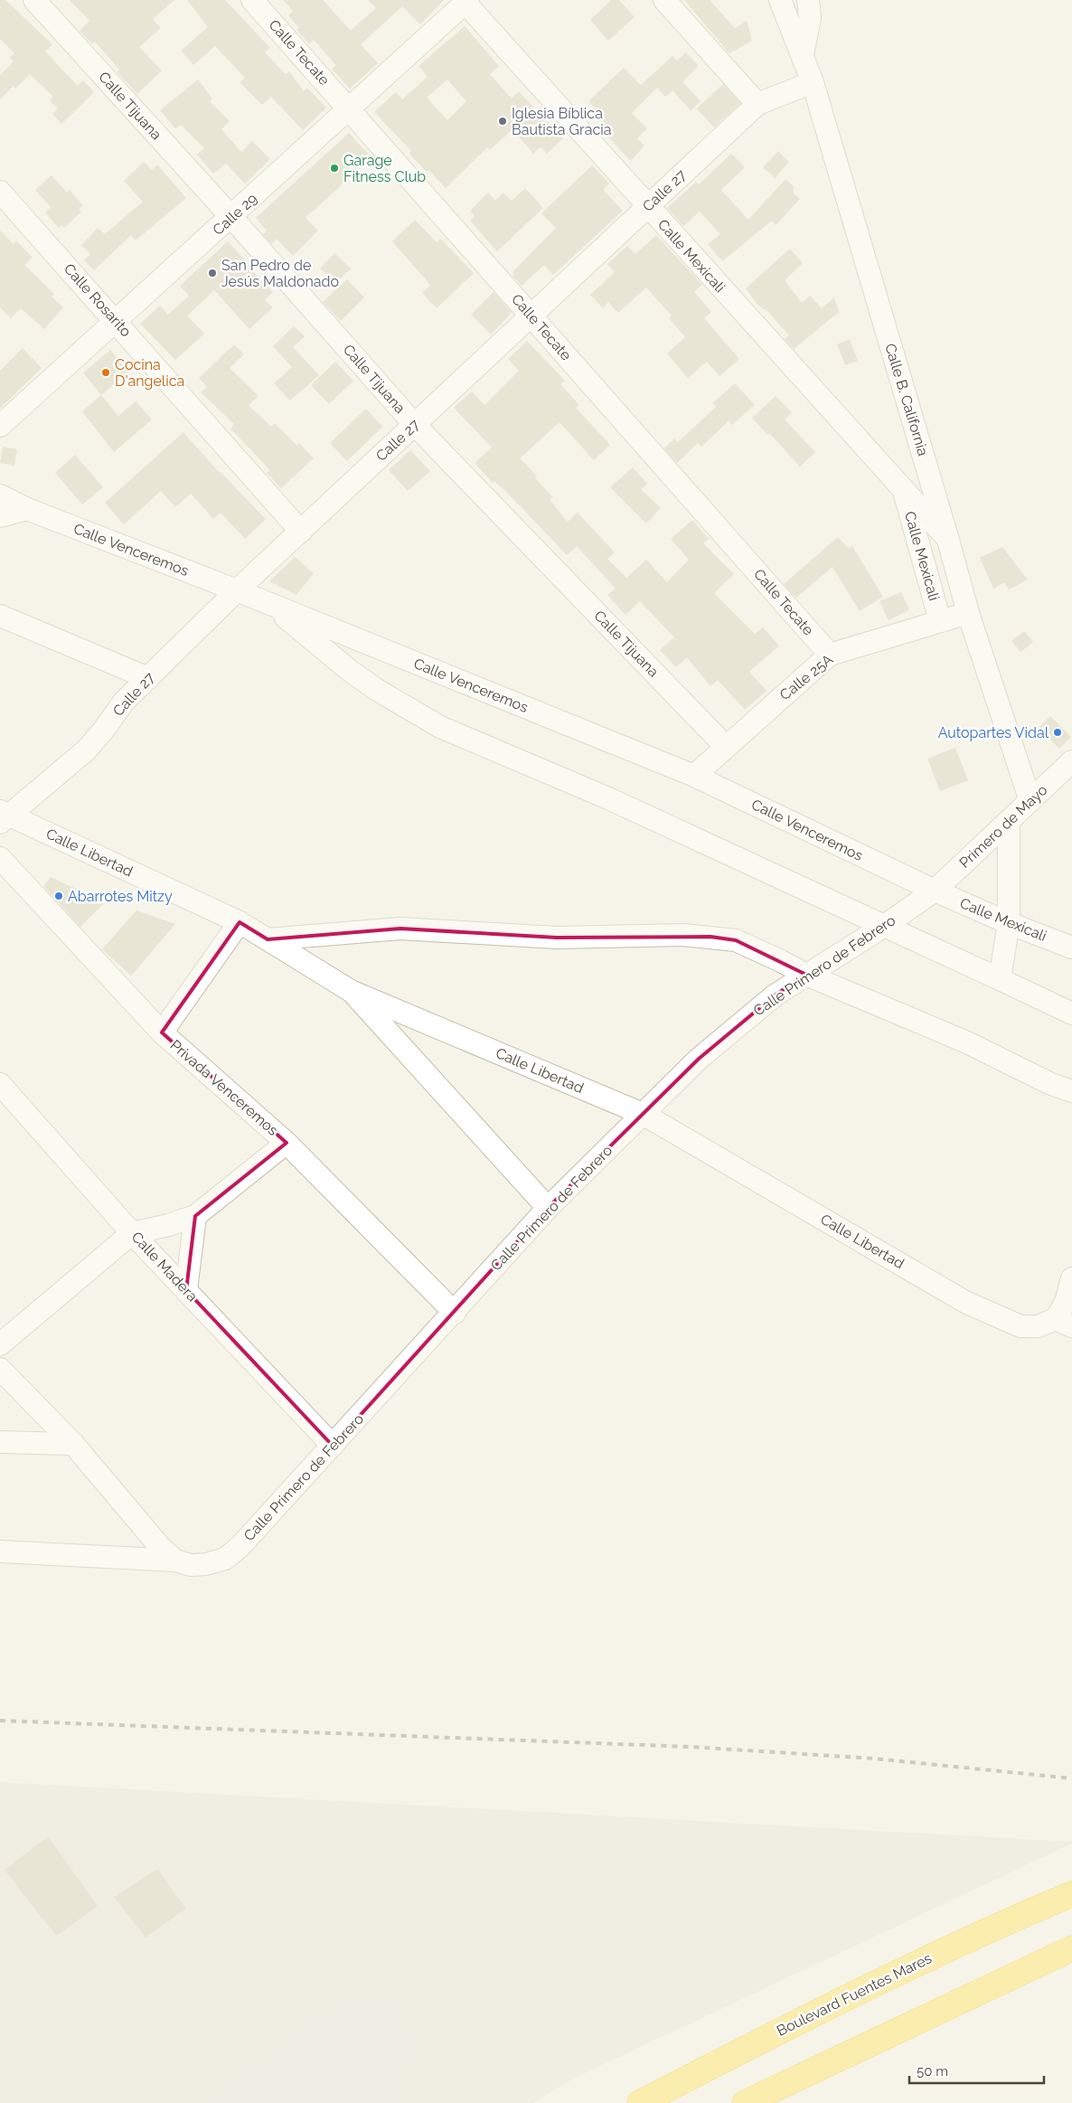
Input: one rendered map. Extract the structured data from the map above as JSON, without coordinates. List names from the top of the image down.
{
  "streets": {
    "highway": ["Boulevard Fuentes Mares"],
    "street": [
      "Calle Tecate",
      "Calle Tijuana",
      "Calle 27",
      "Calle 29",
      "Calle Mexicali",
      "Calle Rosarito",
      "Calle B. California",
      "Calle Venceremos",
      "Calle 25A",
      "Primero de Mayo",
      "Calle Libertad",
      "Calle Primero de Febrero",
      "Privada Venceremos",
      "Calle Madera"
    ]
  },
  "crossings": [
    ["Calle Tecate", "Calle 27"],
    ["Calle Tecate", "Calle 29"],
    ["Calle Tecate", "Calle 25A"],
    ["Calle Tijuana", "Calle 27"],
    ["Calle Tijuana", "Calle 29"],
    ["Calle Tijuana", "Calle 25A"],
    ["Calle 27", "Calle Mexicali"],
    ["Calle 27", "Calle Rosarito"],
    ["Calle 27", "Calle B. California"],
    ["Calle 27", "Calle Venceremos"],
    ["Calle 27", "Calle Libertad"],
    ["Calle 29", "Calle Mexicali"],
    ["Calle 29", "Calle Rosarito"],
    ["Calle Mexicali", "Calle B. California"],
    ["Calle Mexicali", "Calle Venceremos"],
    ["Calle Mexicali", "Calle 25A"],
    ["Calle Mexicali", "Primero de Mayo"],
    ["Calle Mexicali", "Calle Primero de Febrero"],
    ["Calle B. California", "Calle 25A"],
    ["Calle B. California", "Primero de Mayo"],
    ["Calle Venceremos", "Calle 25A"],
    ["Calle Venceremos", "Primero de Mayo"],
    ["Calle Venceremos", "Calle Primero de Febrero"],
    ["Primero de Mayo", "Calle Primero de Febrero"],
    ["Calle Libertad", "Calle Primero de Febrero"],
    ["Calle Primero de Febrero", "Privada Venceremos"],
    ["Calle Primero de Febrero", "Calle Madera"]
  ],
  "places": [
    "Iglesia Bíblica Bautista Gracia",
    "Garage Fitness Club",
    "San Pedro de Jesús Maldonado",
    "Cocina D'angelica",
    "Autopartes Vidal",
    "Abarrotes Mitzy"
  ],
  "scale_bar": "50 m"
}
